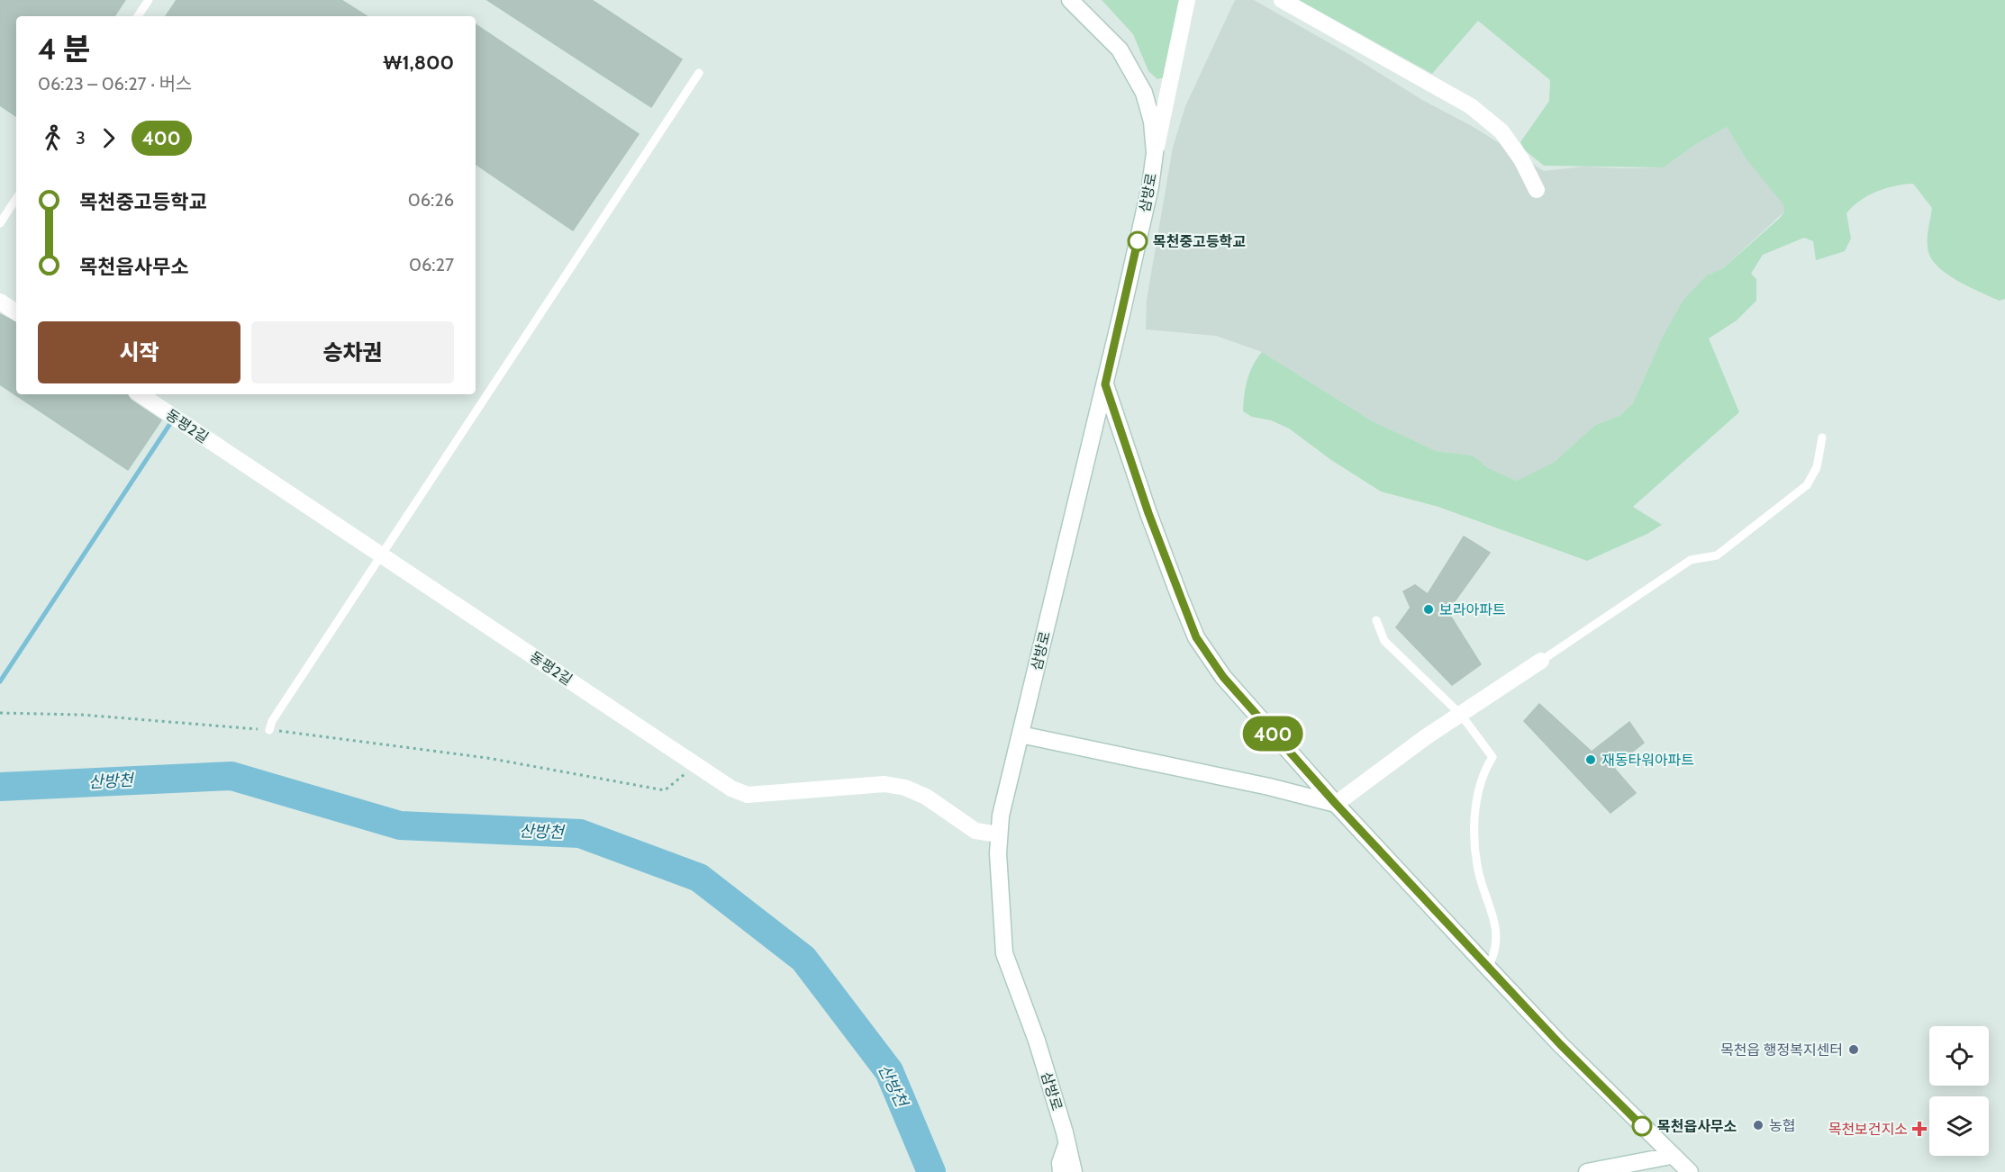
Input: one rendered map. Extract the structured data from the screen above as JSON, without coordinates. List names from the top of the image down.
{
  "streets": {
    "street": ["삼방로", "동평2길"]
  },
  "crossings": [
    ["삼방로", "동평2길"]
  ],
  "water": ["산방천"],
  "places": {
    "other": [
      "목천중고등학교",
      "보라아파트",
      "재동타워아파트",
      "목천읍 행정복지센터",
      "농협",
      "목천읍사무소"
    ],
    "health": ["목천보건지소"]
  },
  "lines": ["bus line 400"],
  "page": {
    "on_map": "400",
    "heading": ["4 분", "06:23 – 06:27 · 버스", "₩1,800"],
    "legs": ["3", "400"],
    "list": [
      {
        "name": "목천중고등학교",
        "value": "06:26"
      },
      {
        "name": "목천읍사무소",
        "value": "06:27"
      }
    ],
    "buttons": ["시작", "승차권"]
  }
}
